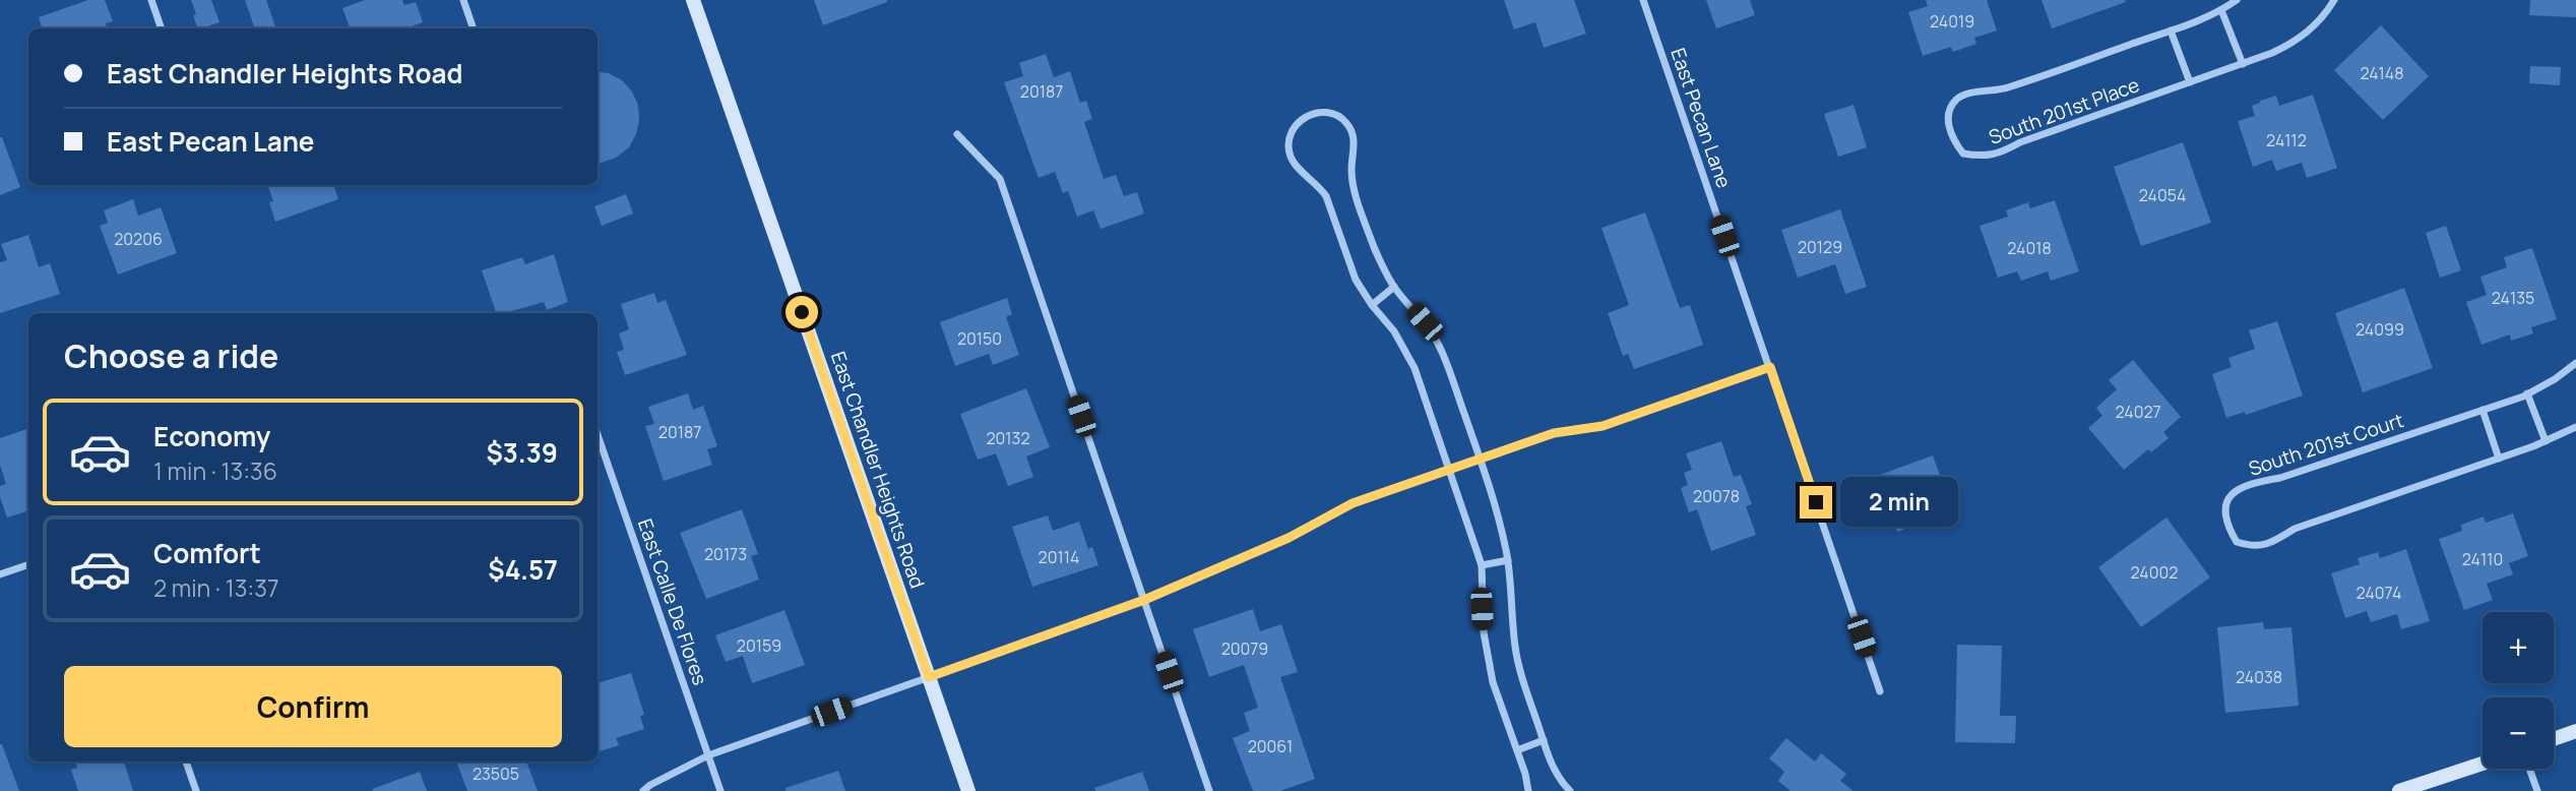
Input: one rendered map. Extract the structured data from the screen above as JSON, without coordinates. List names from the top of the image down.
{
  "streets": {
    "main road": ["East Chandler Heights Road"],
    "street": [
      "South 201st Place",
      "East Pecan Lane",
      "South 201st Court",
      "East Calle De Flores"
    ]
  },
  "house_numbers": [
    "24019",
    "24148",
    "20187",
    "24112",
    "24054",
    "20206",
    "20129",
    "24018",
    "24135",
    "24099",
    "20150",
    "24027",
    "20187",
    "20132",
    "20078",
    "20173",
    "20114",
    "24110",
    "24002",
    "24074",
    "20159",
    "20079",
    "24038",
    "20061",
    "23505"
  ],
  "page": {
    "banner": ["East Chandler Heights Road", "East Pecan Lane"],
    "heading": "Choose a ride",
    "list": [
      {
        "name": "Economy",
        "note": "1 min · 13:36",
        "value": "$3.39"
      },
      {
        "name": "Comfort",
        "note": "2 min · 13:37",
        "value": "$4.57"
      }
    ],
    "bubble": "2 min",
    "map_buttons": ["+", "−"],
    "buttons": "Confirm"
  }
}
